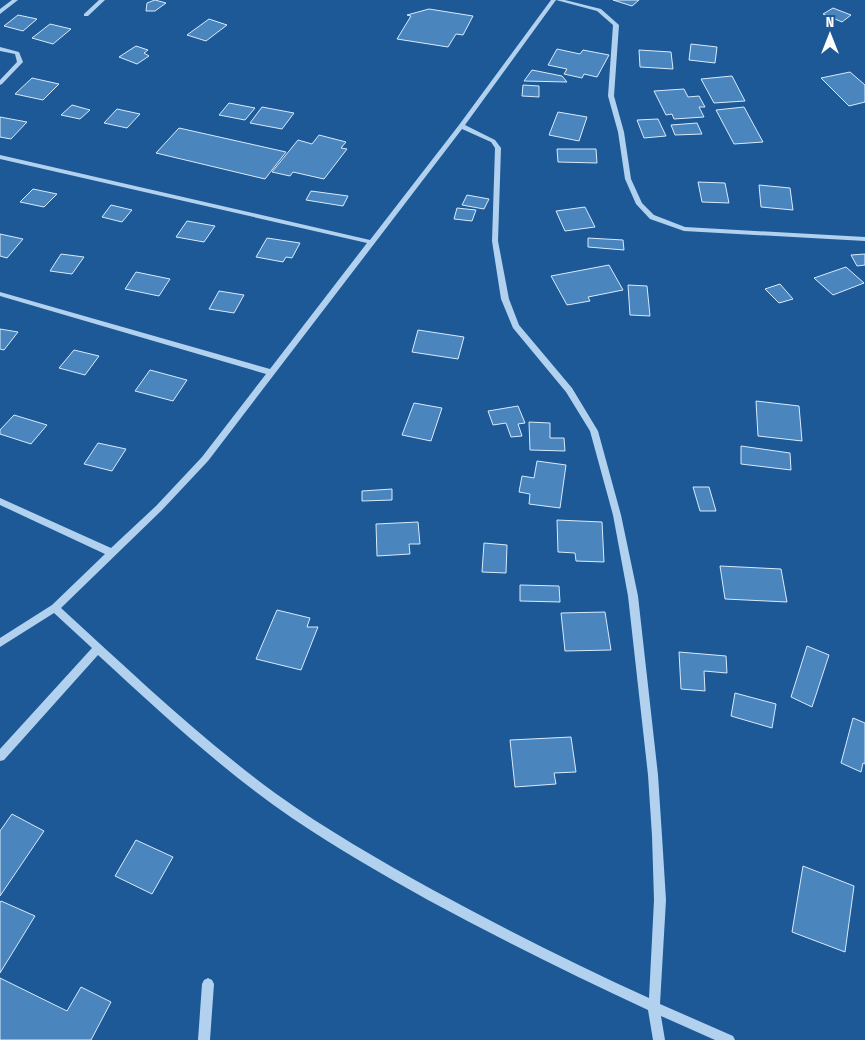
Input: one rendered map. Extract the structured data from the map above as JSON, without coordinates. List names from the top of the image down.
{
  "north": "top"
}
